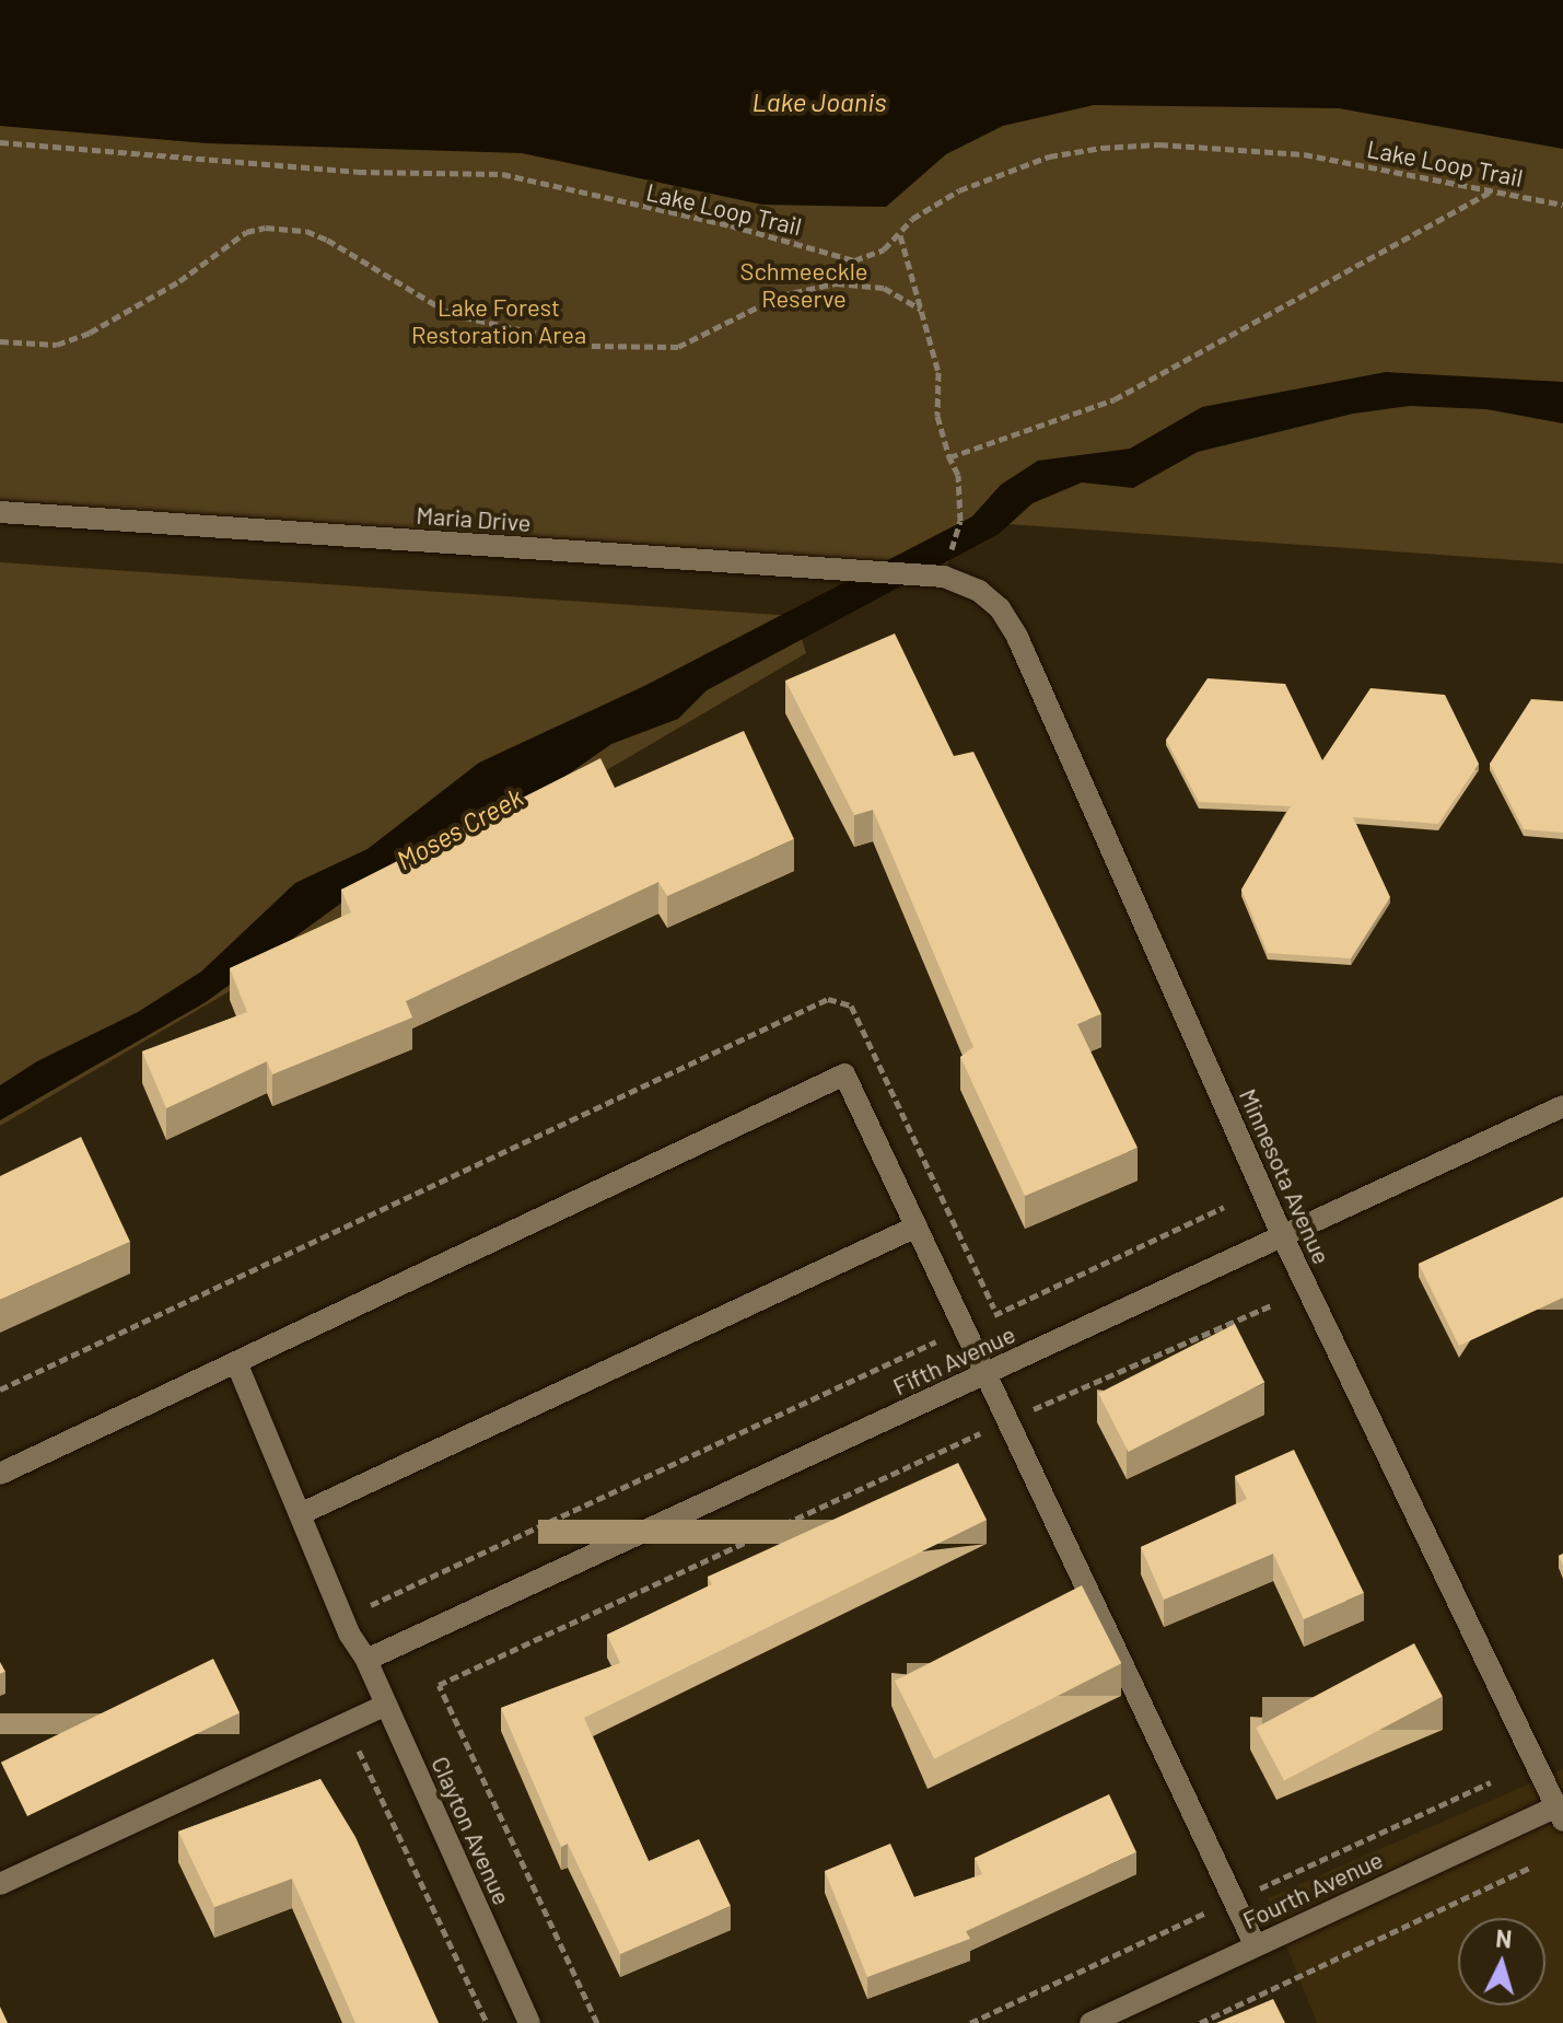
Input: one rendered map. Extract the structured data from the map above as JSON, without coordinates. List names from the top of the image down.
{
  "streets": {
    "street": [
      "Maria Drive",
      "Minnesota Avenue",
      "Fifth Avenue",
      "Clayton Avenue",
      "Fourth Avenue"
    ],
    "path": ["Lake Loop Trail"]
  },
  "crossings": [
    ["Maria Drive", "Minnesota Avenue"],
    ["Minnesota Avenue", "Fifth Avenue"],
    ["Minnesota Avenue", "Fourth Avenue"],
    ["Fifth Avenue", "Clayton Avenue"]
  ],
  "water": ["Lake Joanis", "Moses Creek"],
  "parks": ["Schmeeckle Reserve", "Lake Forest Restoration Area"],
  "north": "top"
}
